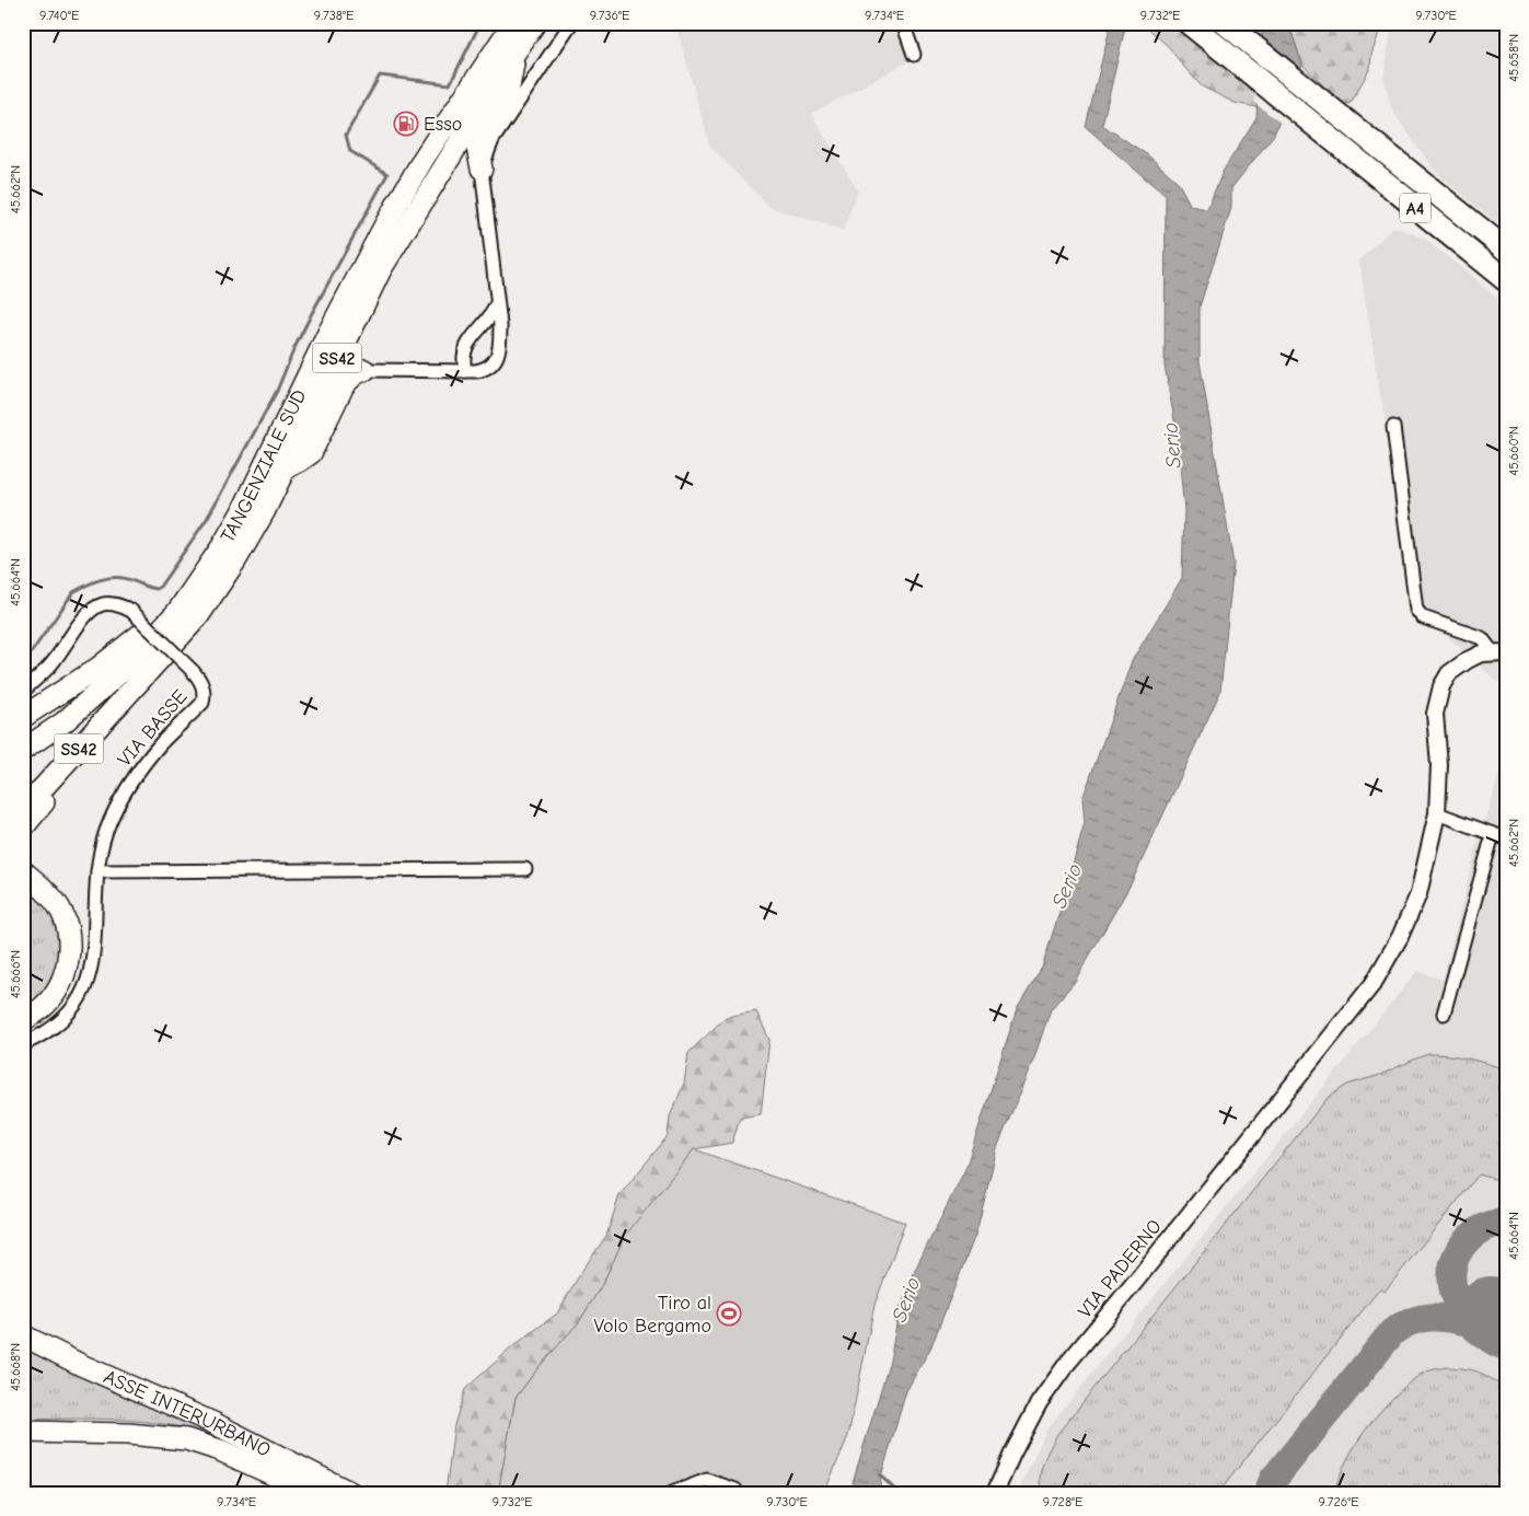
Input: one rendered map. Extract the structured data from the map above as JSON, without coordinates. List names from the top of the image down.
{
  "streets": {
    "highway": [
      "A4",
      "SS42",
      "TANGENZIALE SUD",
      "ASSE INTERURBANO"
    ],
    "street": ["VIA BASSE", "VIA PADERNO"]
  },
  "crossings": [
    ["SS42", "TANGENZIALE SUD"]
  ],
  "water": ["Serio"],
  "places": {
    "fuel station": ["Esso"],
    "sports": ["Tiro al Volo Bergamo"]
  },
  "coordinates": [
    "9.740°E",
    "9.738°E",
    "9.736°E",
    "9.734°E",
    "9.732°E",
    "9.730°E",
    "45.658°N",
    "45.662°N",
    "45.660°N",
    "45.664°N",
    "45.666°N",
    "45.668°N",
    "9.728°E",
    "9.726°E"
  ]
}
